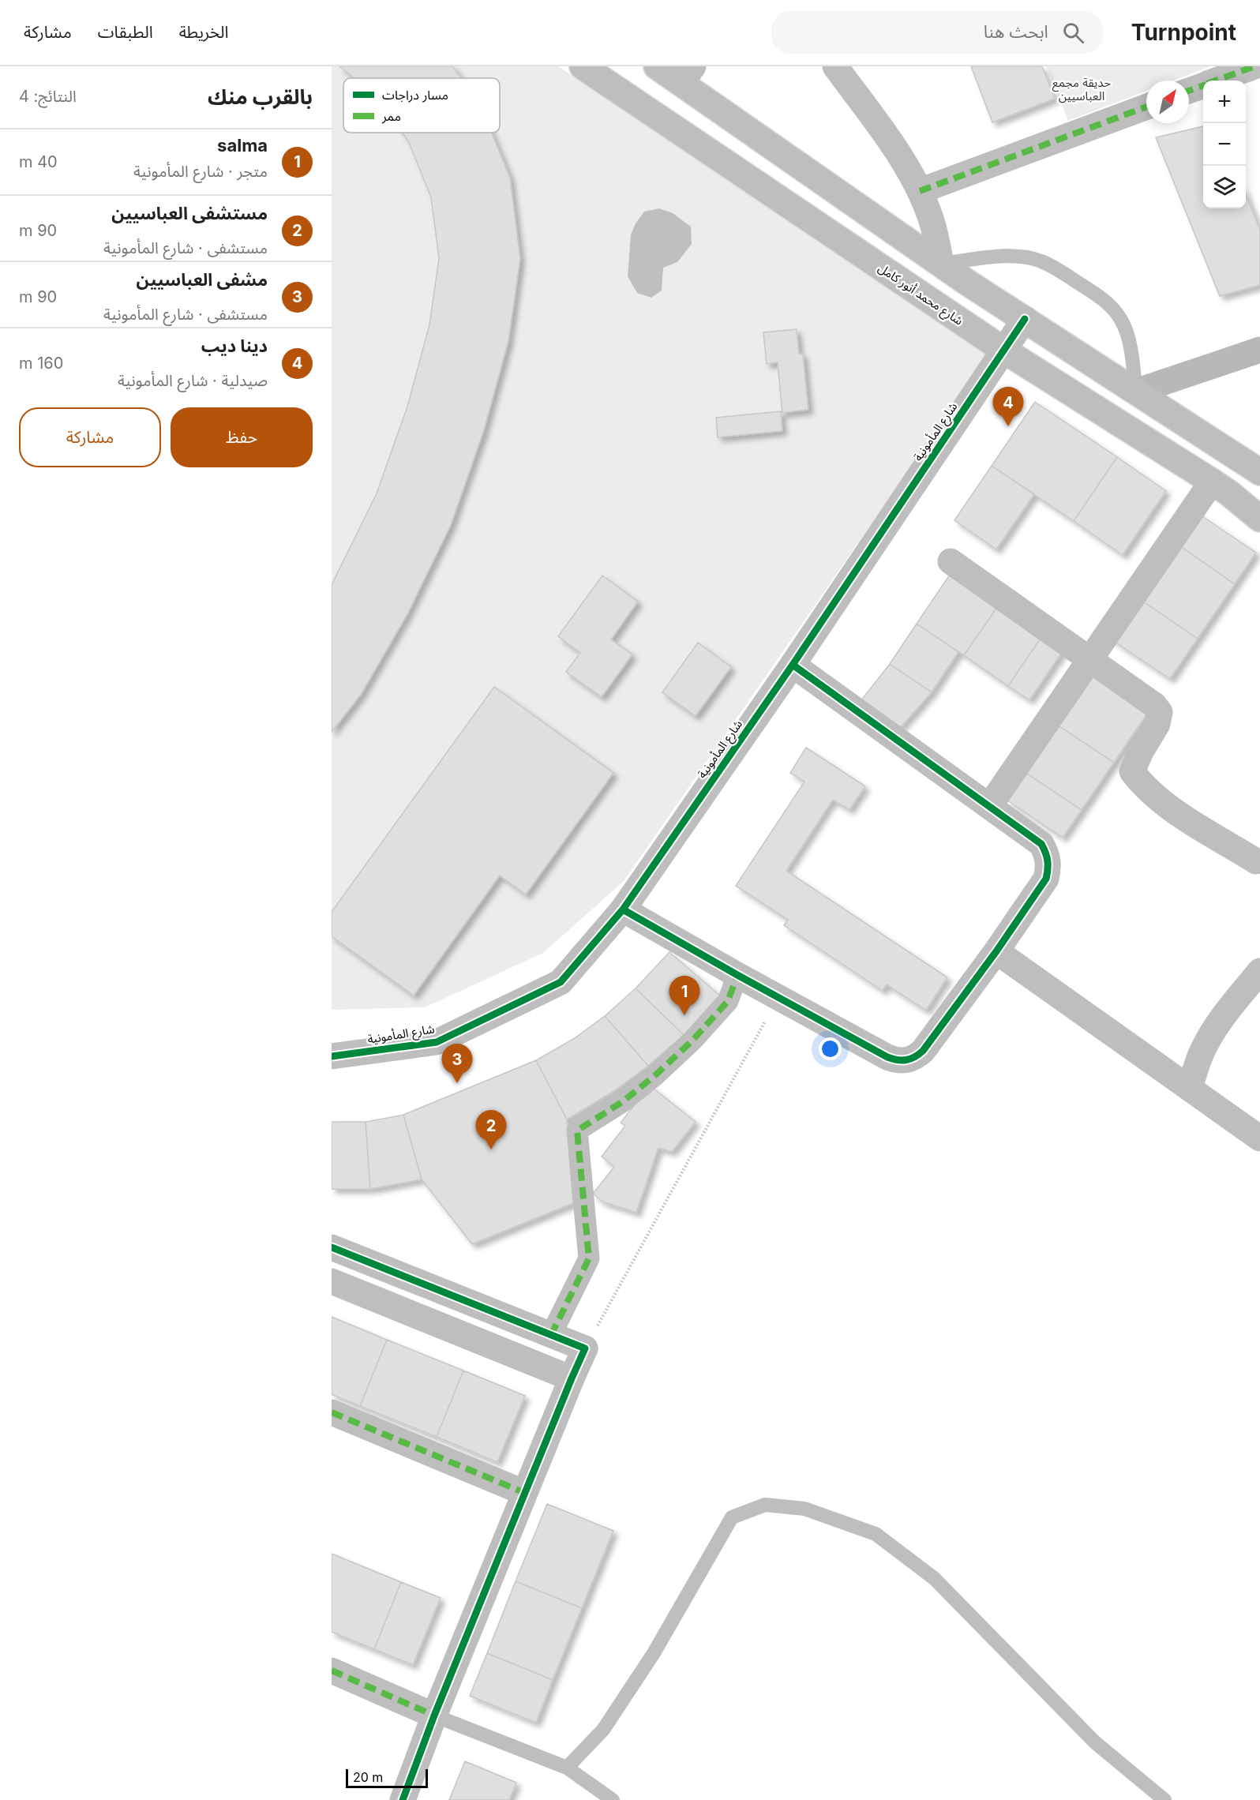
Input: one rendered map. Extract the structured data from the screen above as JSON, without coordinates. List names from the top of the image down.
{
  "streets": {
    "street": ["شارع محمد أنور كامل", "شارع المأمونية"]
  },
  "crossings": [
    ["شارع محمد أنور كامل", "شارع المأمونية"]
  ],
  "parks": ["حديقة مجمع العباسيين"],
  "legend": ["مسار دراجات", "ممر"],
  "scale_bar": "20 m",
  "north": "top right",
  "page": {
    "header": "Turnpoint",
    "search": "ابحث هنا",
    "nav": ["الخريطة", "الطبقات", "مشاركة"],
    "heading": ["بالقرب منك", "النتائج: 4"],
    "map_buttons": ["+", "−"],
    "list": [
      {
        "mark": "1",
        "name": "salma",
        "note": "متجر · شارع المأمونية",
        "value": "40 m"
      },
      {
        "mark": "2",
        "name": "مستشفى العباسيين",
        "note": "مستشفى · شارع المأمونية",
        "value": "90 m"
      },
      {
        "mark": "3",
        "name": "مشفى العباسيين",
        "note": "مستشفى · شارع المأمونية",
        "value": "90 m"
      },
      {
        "mark": "4",
        "name": "دينا ديب",
        "note": "صيدلية · شارع المأمونية",
        "value": "160 m"
      }
    ],
    "pins": [
      "4",
      "1",
      "3",
      "2"
    ],
    "buttons": ["حفظ", "مشاركة"],
    "scale": "20 m"
  }
}
